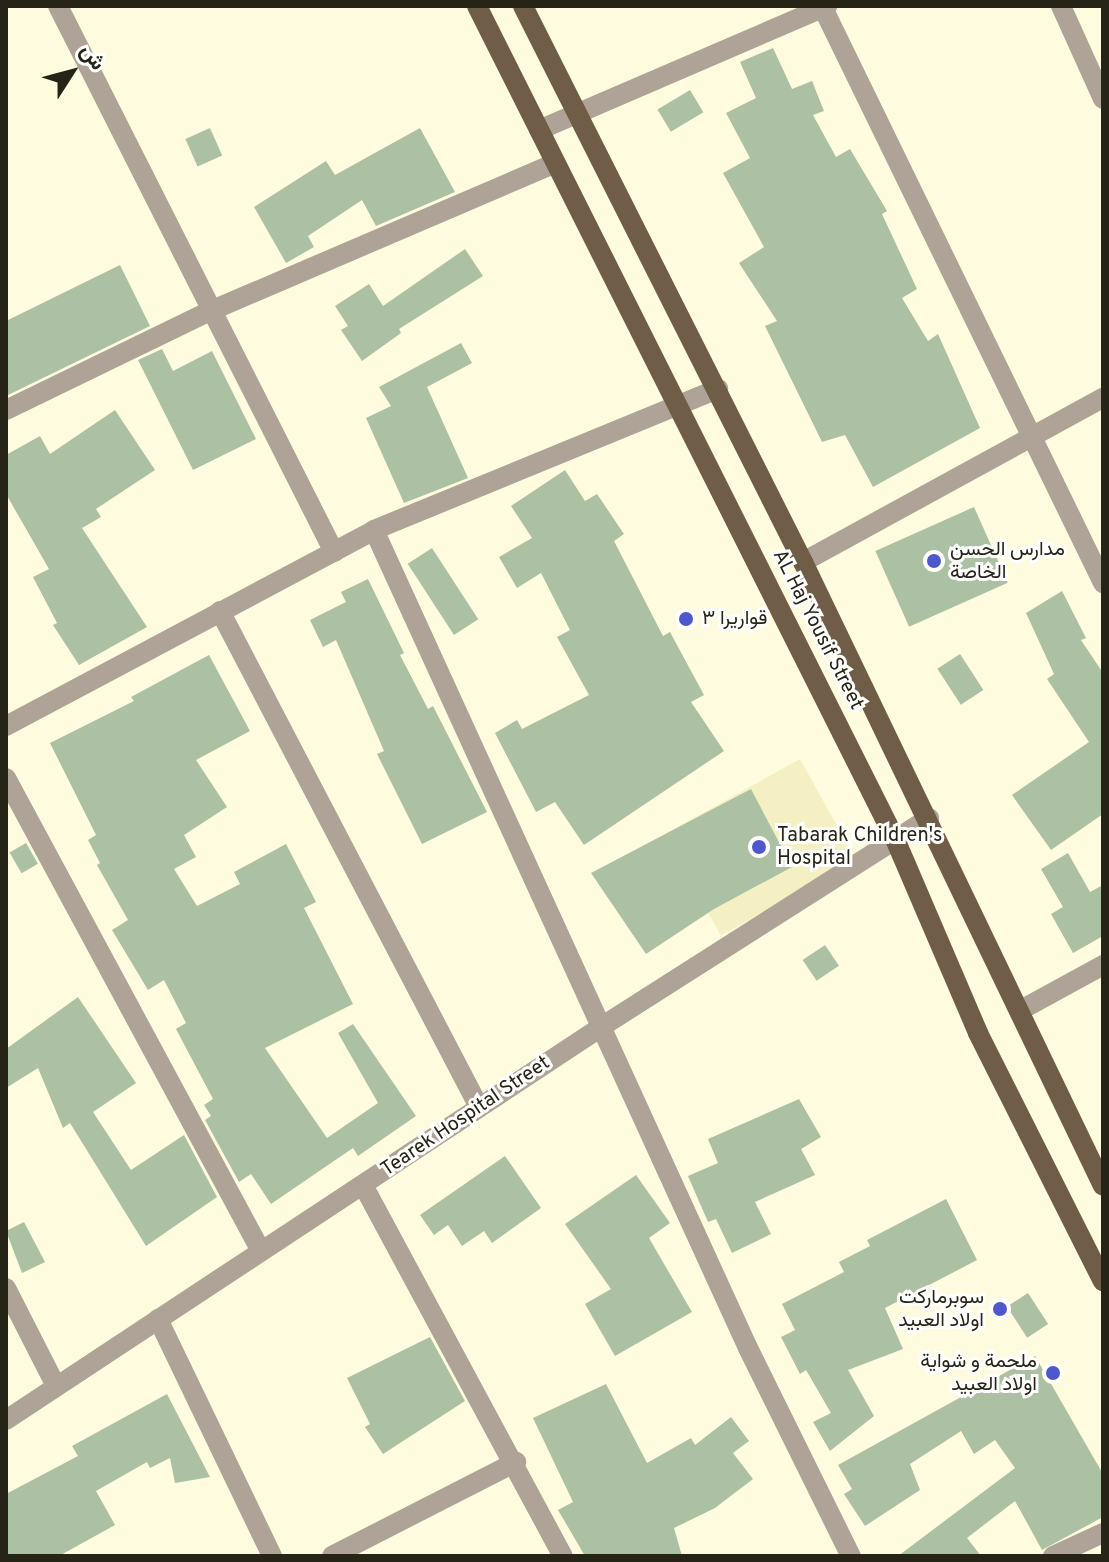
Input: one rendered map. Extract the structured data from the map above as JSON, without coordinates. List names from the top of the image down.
{
  "streets": {
    "main road": ["AL Haj Yousif Street"],
    "street": ["Tearek Hospital Street"]
  },
  "crossings": [
    ["AL Haj Yousif Street", "Tearek Hospital Street"]
  ],
  "places": [
    "مدارس الحسن الخاصة",
    "قواريرا ٣",
    "Tabarak Children's Hospital",
    "سوبرماركت اولاد العبيد",
    "ملحمة و شواية اولاد العبيد"
  ],
  "north": "top right"
}
